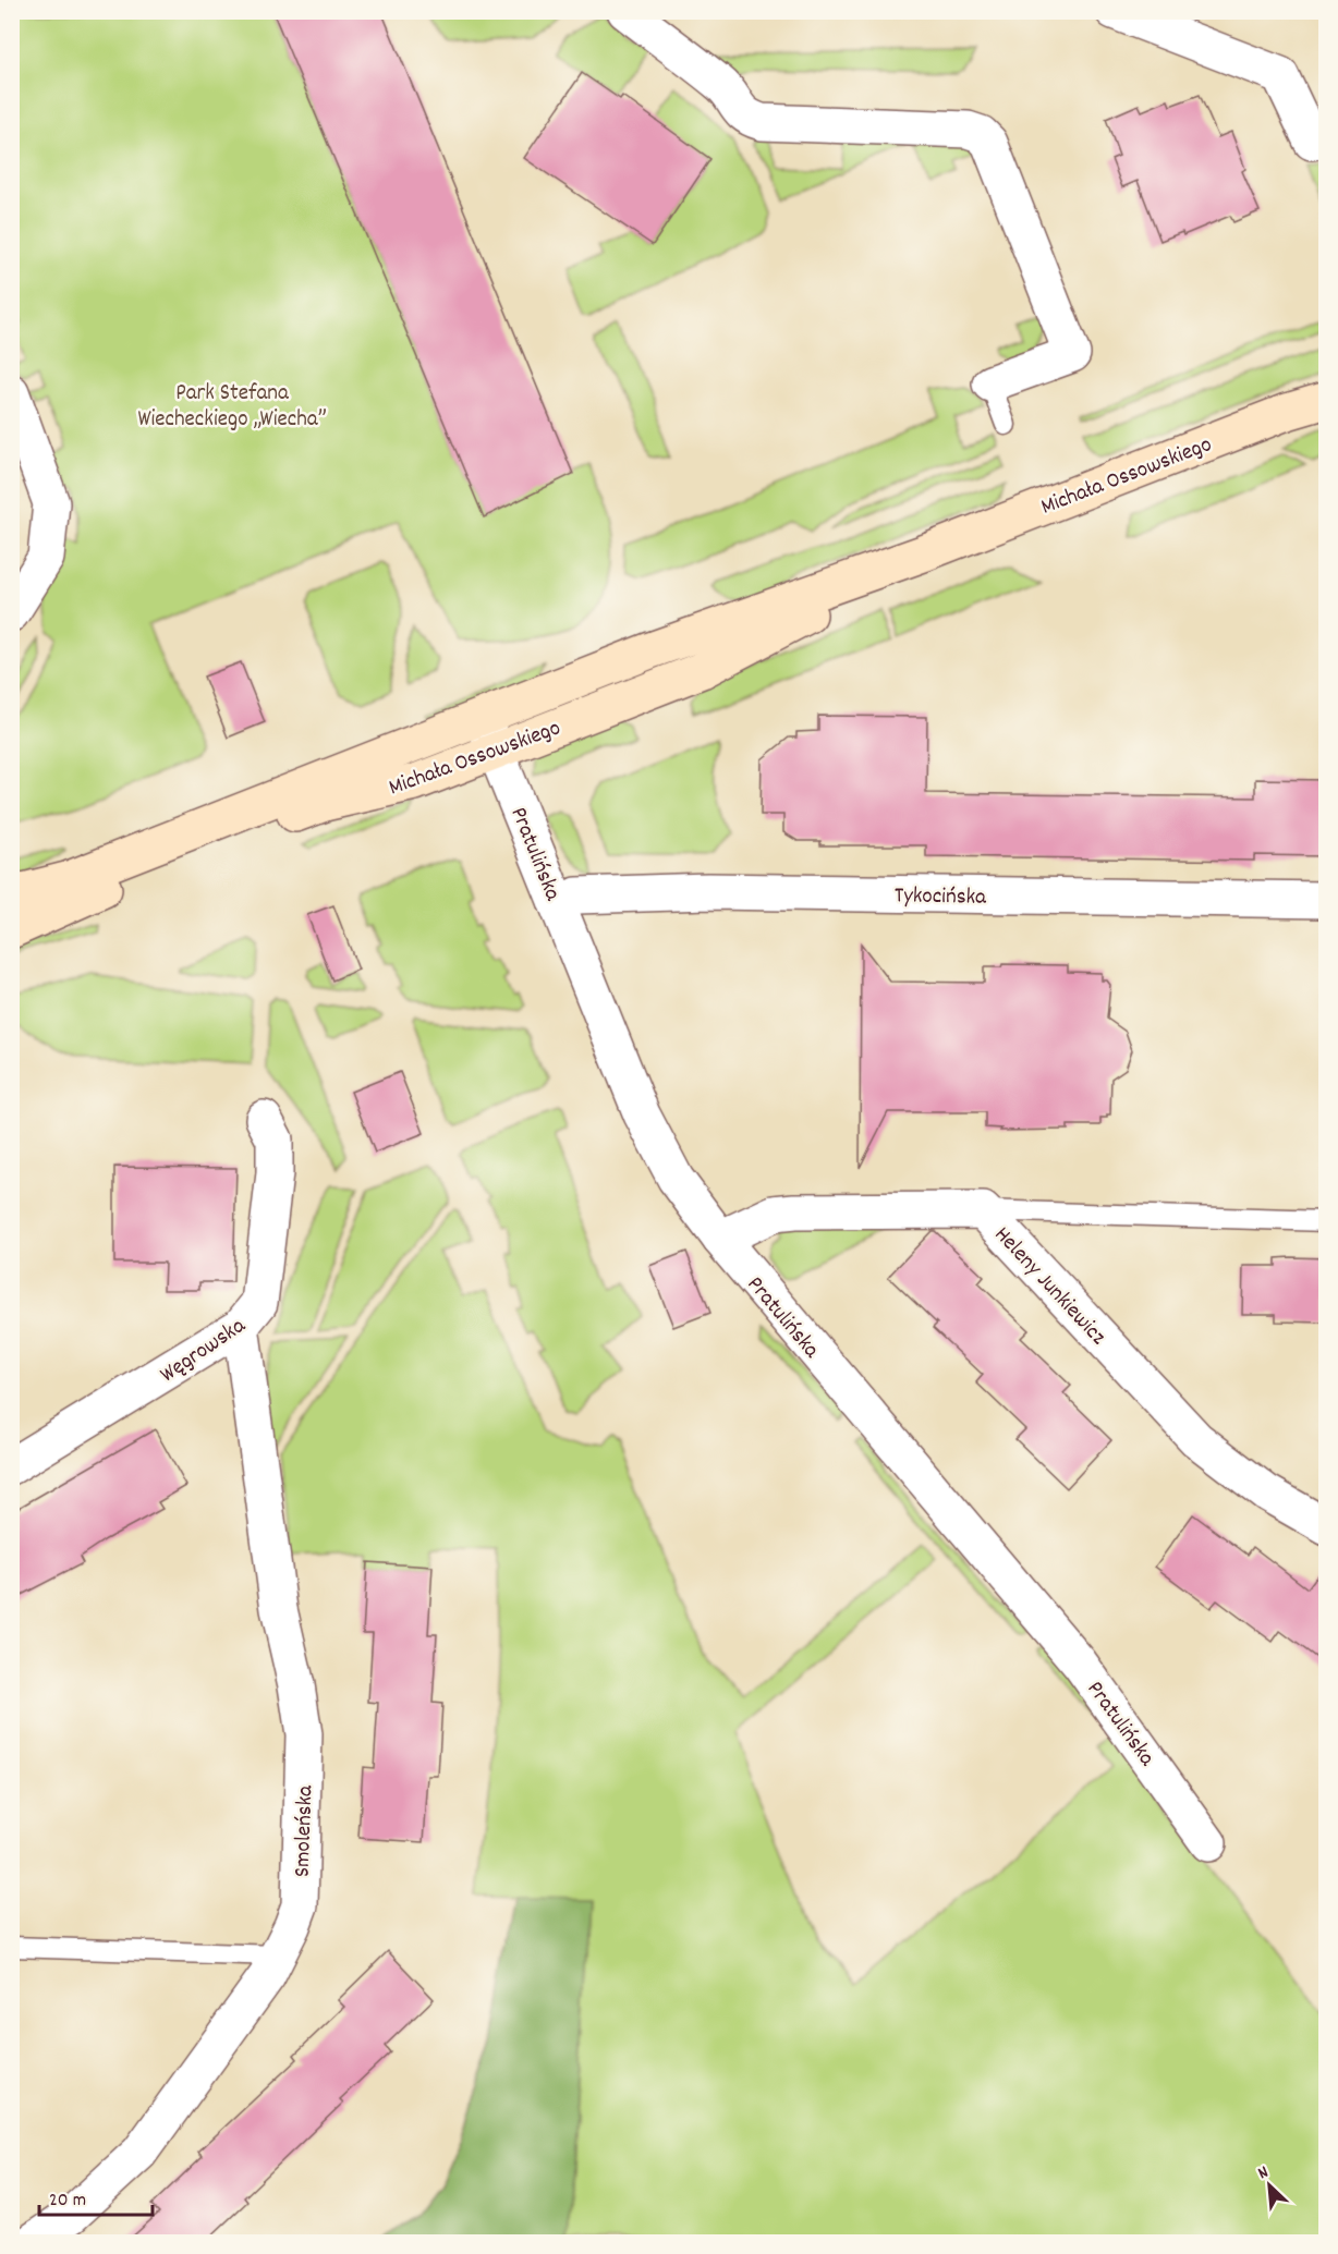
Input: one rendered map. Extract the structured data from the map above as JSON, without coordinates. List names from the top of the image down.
{
  "streets": {
    "street": [
      "Michała Ossowskiego",
      "Pratulińska",
      "Tykocińska",
      "Heleny Junkiewicz",
      "Węgrowska",
      "Smoleńska"
    ]
  },
  "crossings": [
    ["Michała Ossowskiego", "Pratulińska"],
    ["Pratulińska", "Tykocińska"],
    ["Pratulińska", "Heleny Junkiewicz"],
    ["Węgrowska", "Smoleńska"]
  ],
  "parks": ["Park Stefana Wiecheckiego „Wiecha”"],
  "scale_bar": "20 m",
  "north": "top left"
}
